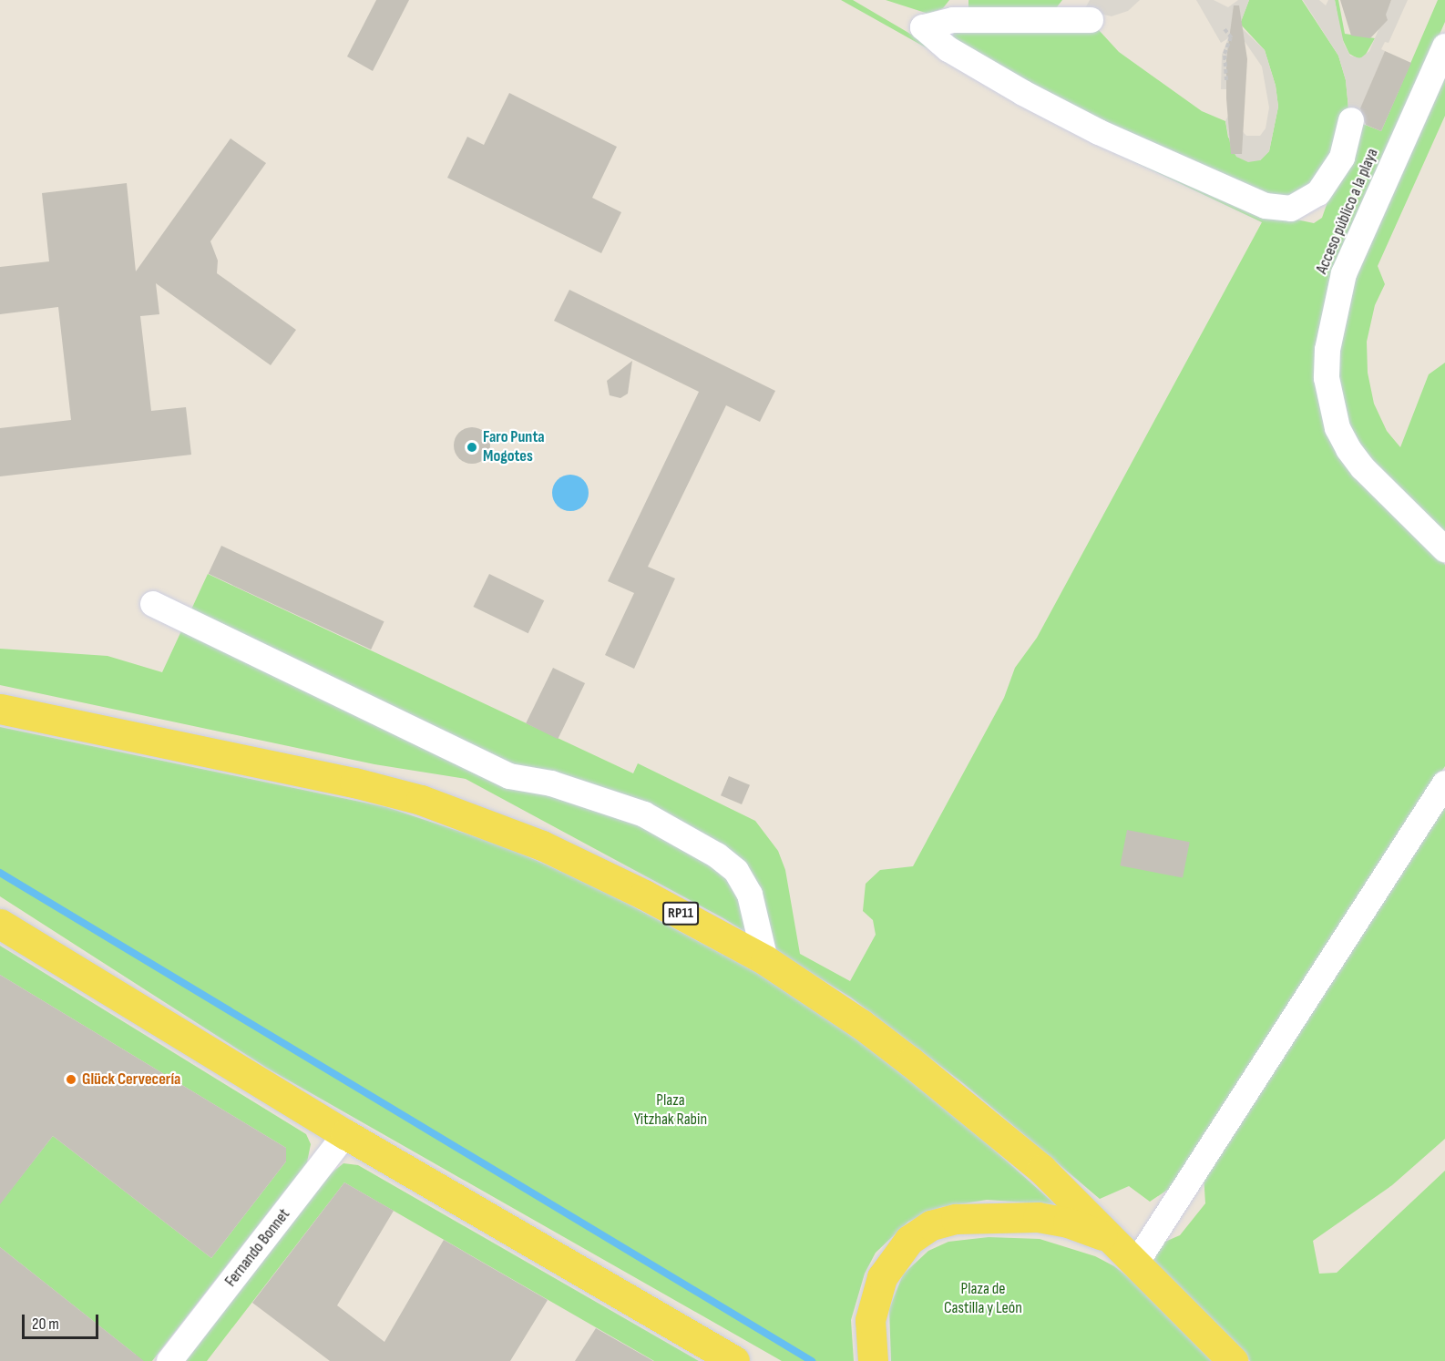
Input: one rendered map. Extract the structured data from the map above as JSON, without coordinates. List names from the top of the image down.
{
  "streets": {
    "main road": ["RP11"],
    "street": ["Fernando Bonnet"]
  },
  "parks": ["Plaza Yitzhak Rabin", "Plaza de Castilla y León"],
  "places": ["Faro Punta Mogotes", "Glück Cervecería"],
  "scale_bar": "20 m"
}
